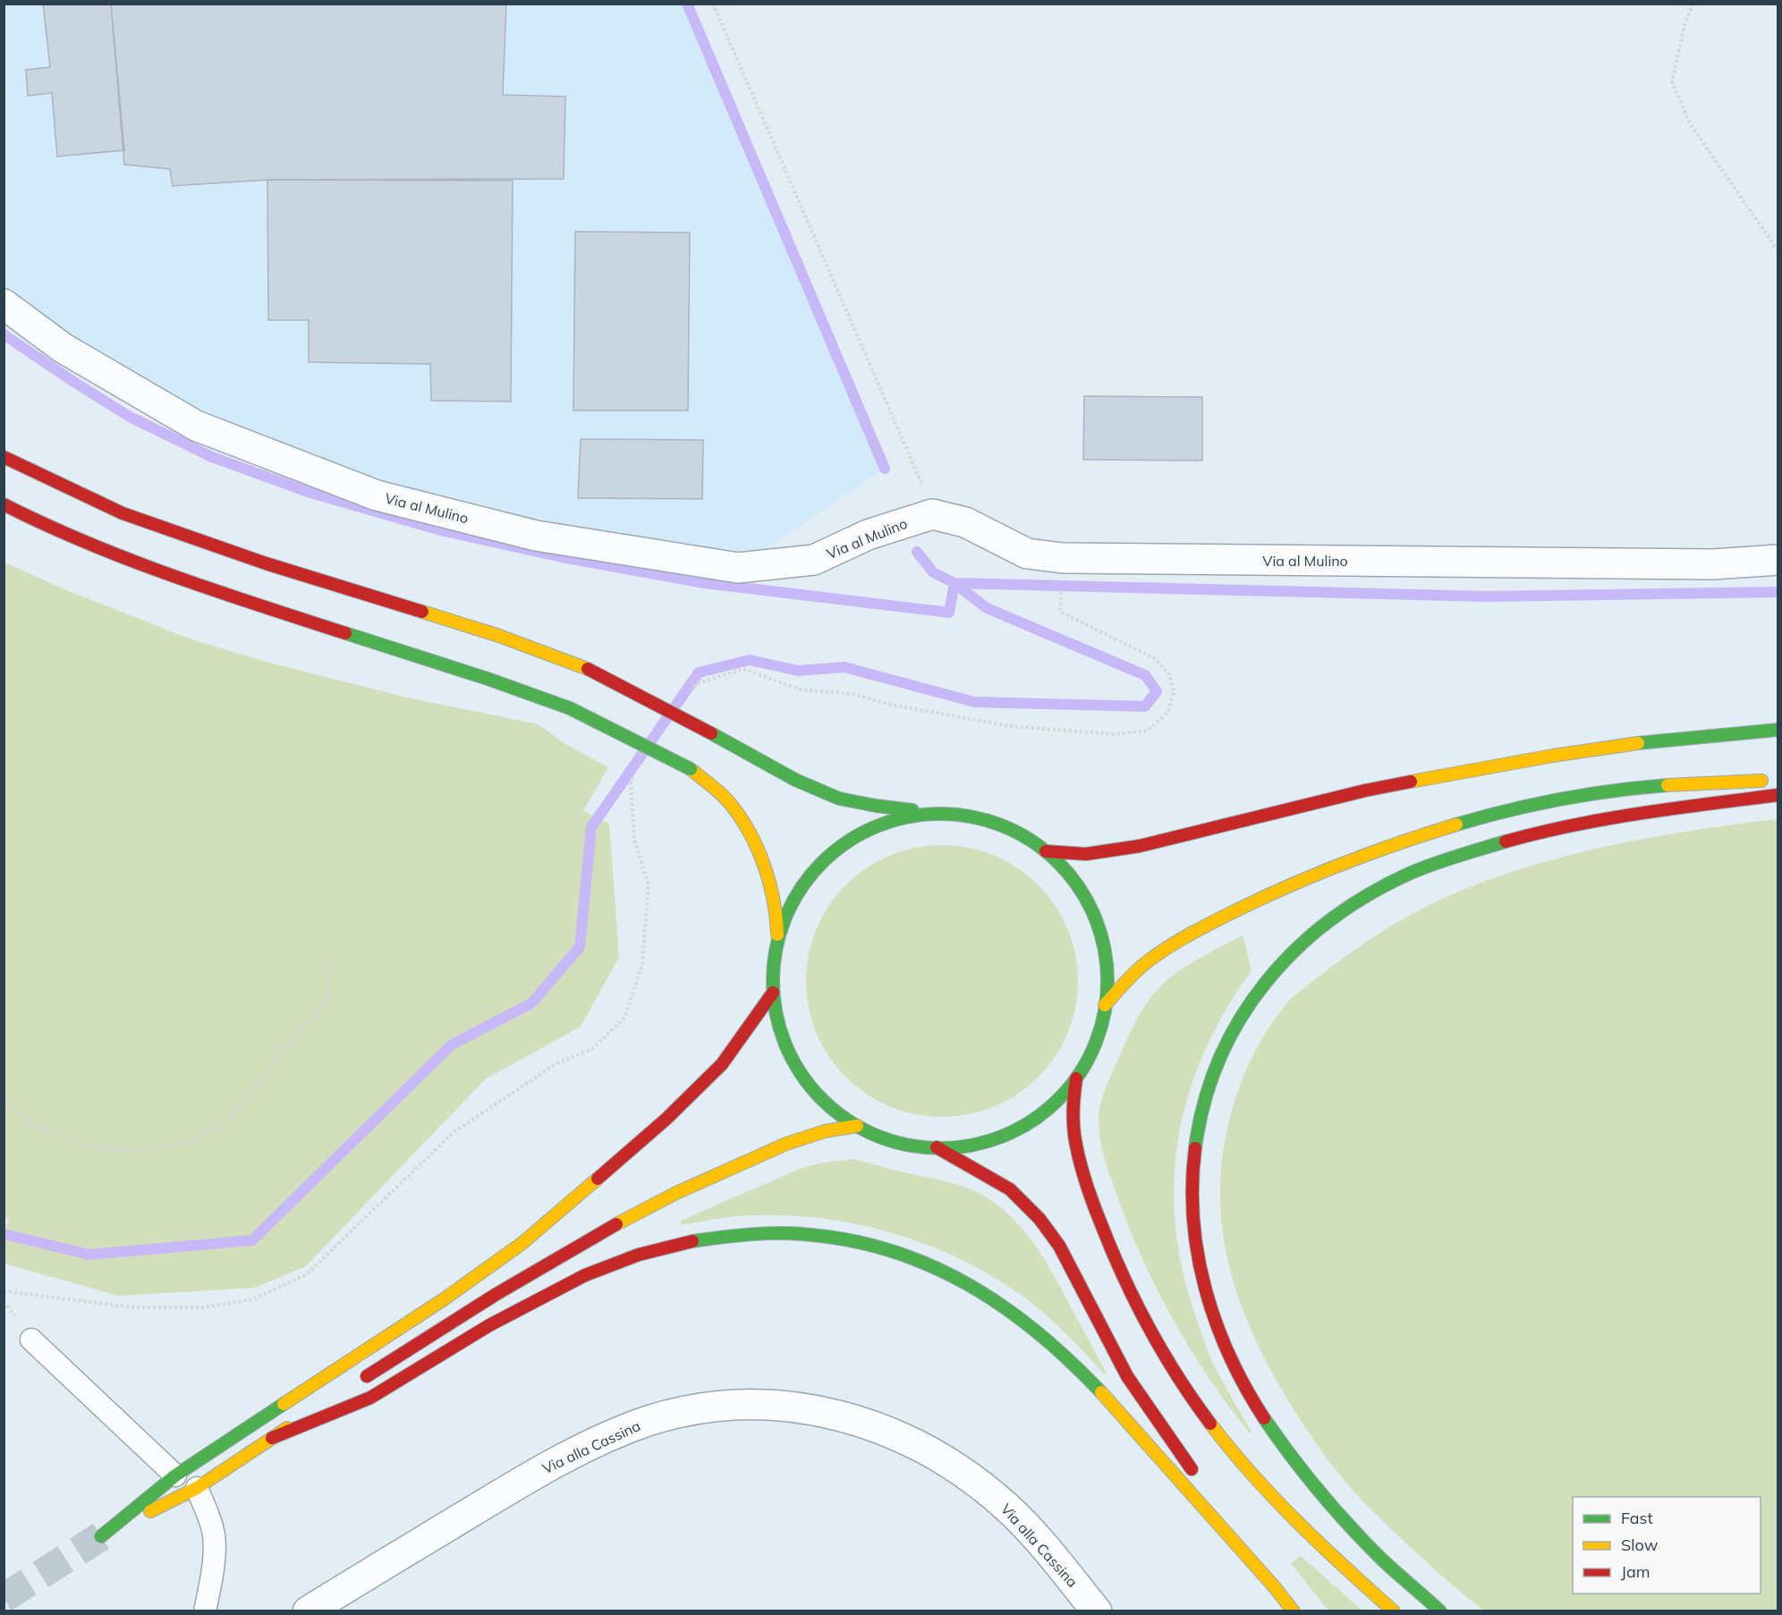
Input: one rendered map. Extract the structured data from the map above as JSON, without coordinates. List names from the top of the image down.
{
  "streets": {
    "street": ["Via al Mulino", "Via alla Cassina"]
  },
  "legend": ["Fast", "Slow", "Jam"]
}
